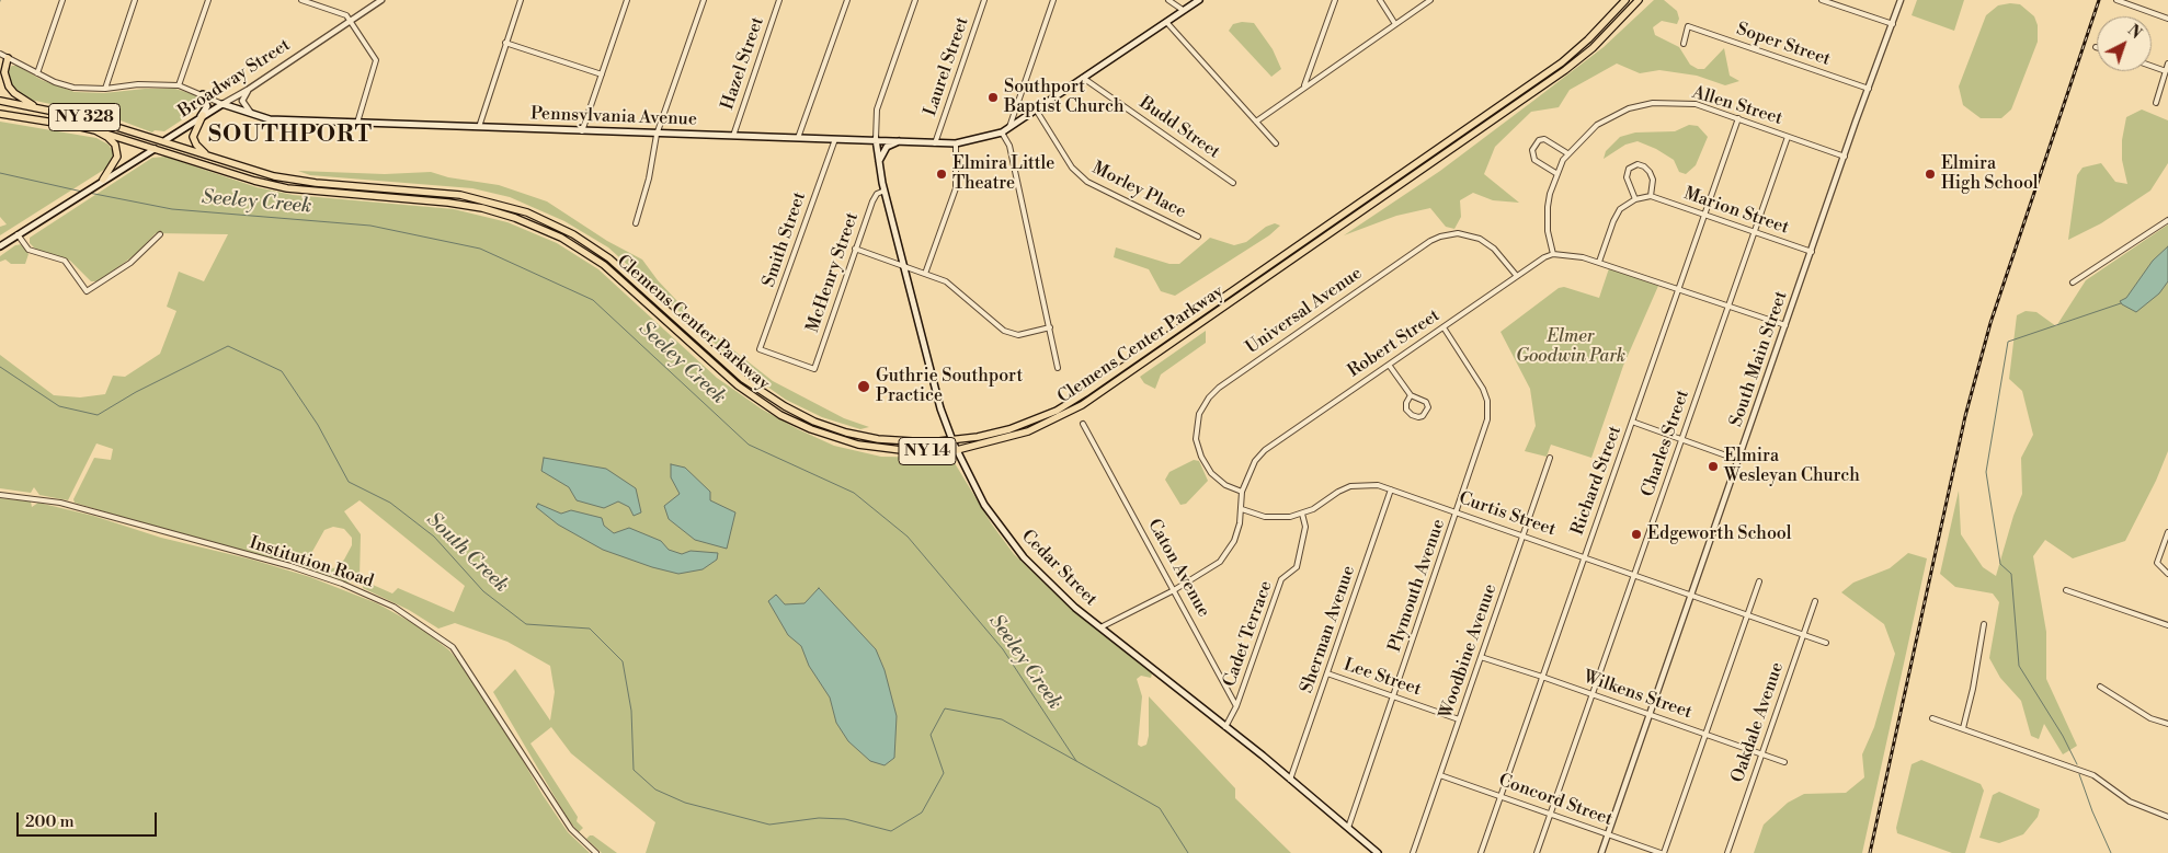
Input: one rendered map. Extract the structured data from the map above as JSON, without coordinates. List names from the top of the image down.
{
  "streets": {
    "main road": [
      "Broadway Street",
      "NY 328",
      "Pennsylvania Avenue",
      "Clemens Center Parkway",
      "NY 14",
      "Cedar Street"
    ],
    "street": [
      "Soper Street",
      "Hazel Street",
      "Laurel Street",
      "Allen Street",
      "Budd Street",
      "Morley Place",
      "Marion Street",
      "Smith Street",
      "McHenry Street",
      "Universal Avenue",
      "Robert Street",
      "South Main Street",
      "Charles Street",
      "Richard Street",
      "Curtis Street",
      "Institution Road",
      "Caton Avenue",
      "Plymouth Avenue",
      "Sherman Avenue",
      "Cadet Terrace",
      "Woodbine Avenue",
      "Lee Street",
      "Wilkens Street",
      "Oakdale Avenue",
      "Concord Street"
    ]
  },
  "crossings": [
    ["Soper Street", "South Main Street"],
    ["Hazel Street", "Pennsylvania Avenue"],
    ["Laurel Street", "Pennsylvania Avenue"],
    ["Broadway Street", "NY 328"],
    ["Broadway Street", "Pennsylvania Avenue"],
    ["Broadway Street", "Clemens Center Parkway"],
    ["Allen Street", "Robert Street"],
    ["Allen Street", "South Main Street"],
    ["Allen Street", "Charles Street"],
    ["Allen Street", "Richard Street"],
    ["NY 328", "Clemens Center Parkway"],
    ["Pennsylvania Avenue", "Budd Street"],
    ["Pennsylvania Avenue", "Morley Place"],
    ["Pennsylvania Avenue", "Smith Street"],
    ["Pennsylvania Avenue", "Cedar Street"],
    ["Marion Street", "South Main Street"],
    ["Marion Street", "Charles Street"],
    ["Marion Street", "Richard Street"],
    ["Smith Street", "McHenry Street"],
    ["McHenry Street", "Cedar Street"],
    ["Universal Avenue", "Robert Street"],
    ["Clemens Center Parkway", "Cedar Street"],
    ["Robert Street", "Curtis Street"],
    ["Robert Street", "Cedar Street"],
    ["Robert Street", "Caton Avenue"],
    ["Robert Street", "Plymouth Avenue"],
    ["South Main Street", "Curtis Street"],
    ["South Main Street", "Wilkens Street"],
    ["South Main Street", "Concord Street"],
    ["Charles Street", "Curtis Street"],
    ["Charles Street", "Wilkens Street"],
    ["Charles Street", "Concord Street"],
    ["Richard Street", "Curtis Street"],
    ["Richard Street", "Wilkens Street"],
    ["Richard Street", "Concord Street"],
    ["Curtis Street", "Plymouth Avenue"],
    ["Curtis Street", "Sherman Avenue"],
    ["Curtis Street", "Cadet Terrace"],
    ["Curtis Street", "Woodbine Avenue"],
    ["Curtis Street", "Oakdale Avenue"],
    ["Cedar Street", "Plymouth Avenue"],
    ["Cedar Street", "Sherman Avenue"],
    ["Caton Avenue", "Cadet Terrace"],
    ["Plymouth Avenue", "Lee Street"],
    ["Sherman Avenue", "Lee Street"],
    ["Woodbine Avenue", "Lee Street"],
    ["Woodbine Avenue", "Wilkens Street"],
    ["Woodbine Avenue", "Concord Street"],
    ["Wilkens Street", "Oakdale Avenue"]
  ],
  "districts": ["SOUTHPORT"],
  "water": ["Seeley Creek", "South Creek"],
  "parks": ["Elmer Goodwin Park"],
  "places": [
    "Southport Baptist Church",
    "Elmira Little Theatre",
    "Elmira High School",
    "Guthrie Southport Practice",
    "Elmira Wesleyan Church",
    "Edgeworth School"
  ],
  "scale_bar": "200 m",
  "north": "top right"
}
